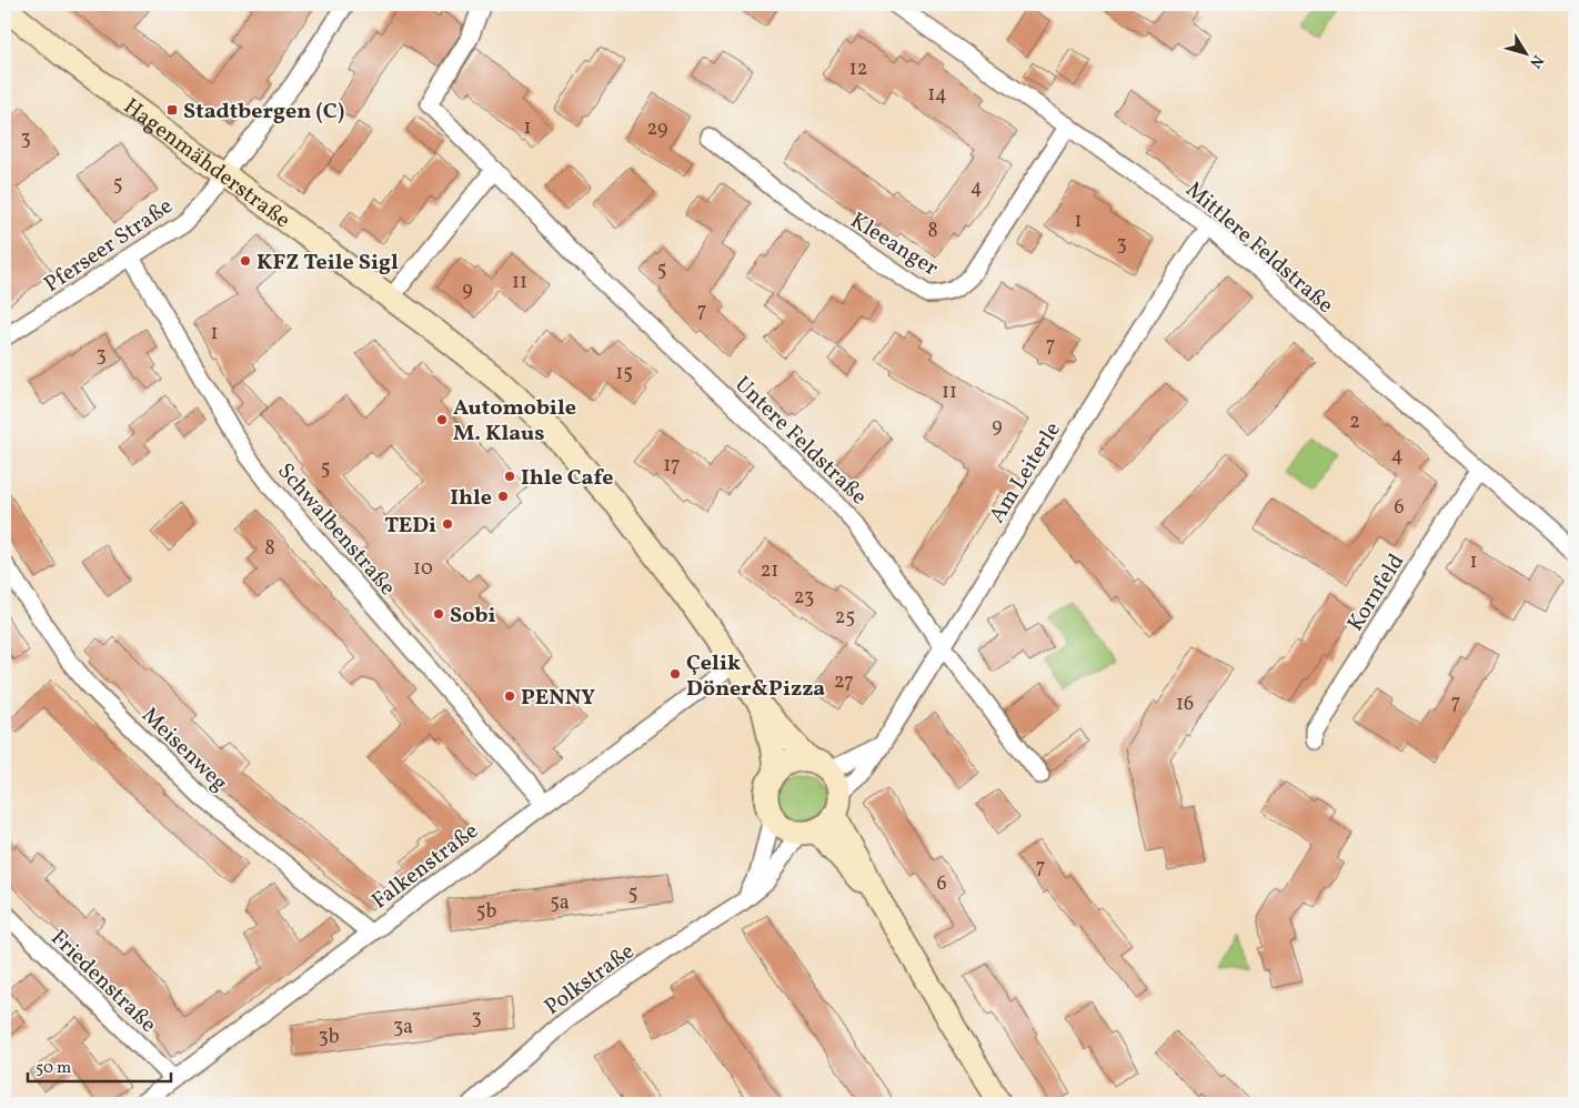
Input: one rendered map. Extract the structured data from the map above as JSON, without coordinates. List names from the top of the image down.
{
  "streets": {
    "street": [
      "Hagenmähderstraße",
      "Kleeanger",
      "Pferseer Straße",
      "Mittlere Feldstraße",
      "Untere Feldstraße",
      "Am Leiterle",
      "Schwalbenstraße",
      "Kornfeld",
      "Meisenweg",
      "Falkenstraße",
      "Polkstraße",
      "Friedenstraße"
    ]
  },
  "crossings": [
    ["Hagenmähderstraße", "Pferseer Straße"],
    ["Hagenmähderstraße", "Am Leiterle"],
    ["Hagenmähderstraße", "Falkenstraße"],
    ["Hagenmähderstraße", "Polkstraße"],
    ["Kleeanger", "Mittlere Feldstraße"],
    ["Pferseer Straße", "Schwalbenstraße"],
    ["Mittlere Feldstraße", "Am Leiterle"],
    ["Mittlere Feldstraße", "Kornfeld"],
    ["Untere Feldstraße", "Am Leiterle"],
    ["Am Leiterle", "Polkstraße"],
    ["Schwalbenstraße", "Falkenstraße"],
    ["Meisenweg", "Falkenstraße"],
    ["Falkenstraße", "Friedenstraße"]
  ],
  "places": {
    "transit": ["Stadtbergen (C)"],
    "other": [
      "KFZ Teile Sigl",
      "Automobile M. Klaus",
      "Ihle Cafe",
      "Ihle",
      "TEDi",
      "Sobi",
      "Çelik Döner&Pizza",
      "PENNY"
    ]
  },
  "house_numbers": [
    "12",
    "14",
    "1",
    "29",
    "3",
    "5",
    "4",
    "1",
    "8",
    "3",
    "5",
    "11",
    "9",
    "7",
    "1",
    "7",
    "3",
    "15",
    "11",
    "2",
    "9",
    "4",
    "17",
    "5",
    "6",
    "8",
    "1",
    "10",
    "21",
    "23",
    "25",
    "27",
    "7",
    "16",
    "7",
    "6",
    "5",
    "5a",
    "5b",
    "3",
    "3a",
    "3b"
  ],
  "scale_bar": "50 m",
  "north": "bottom right"
}
